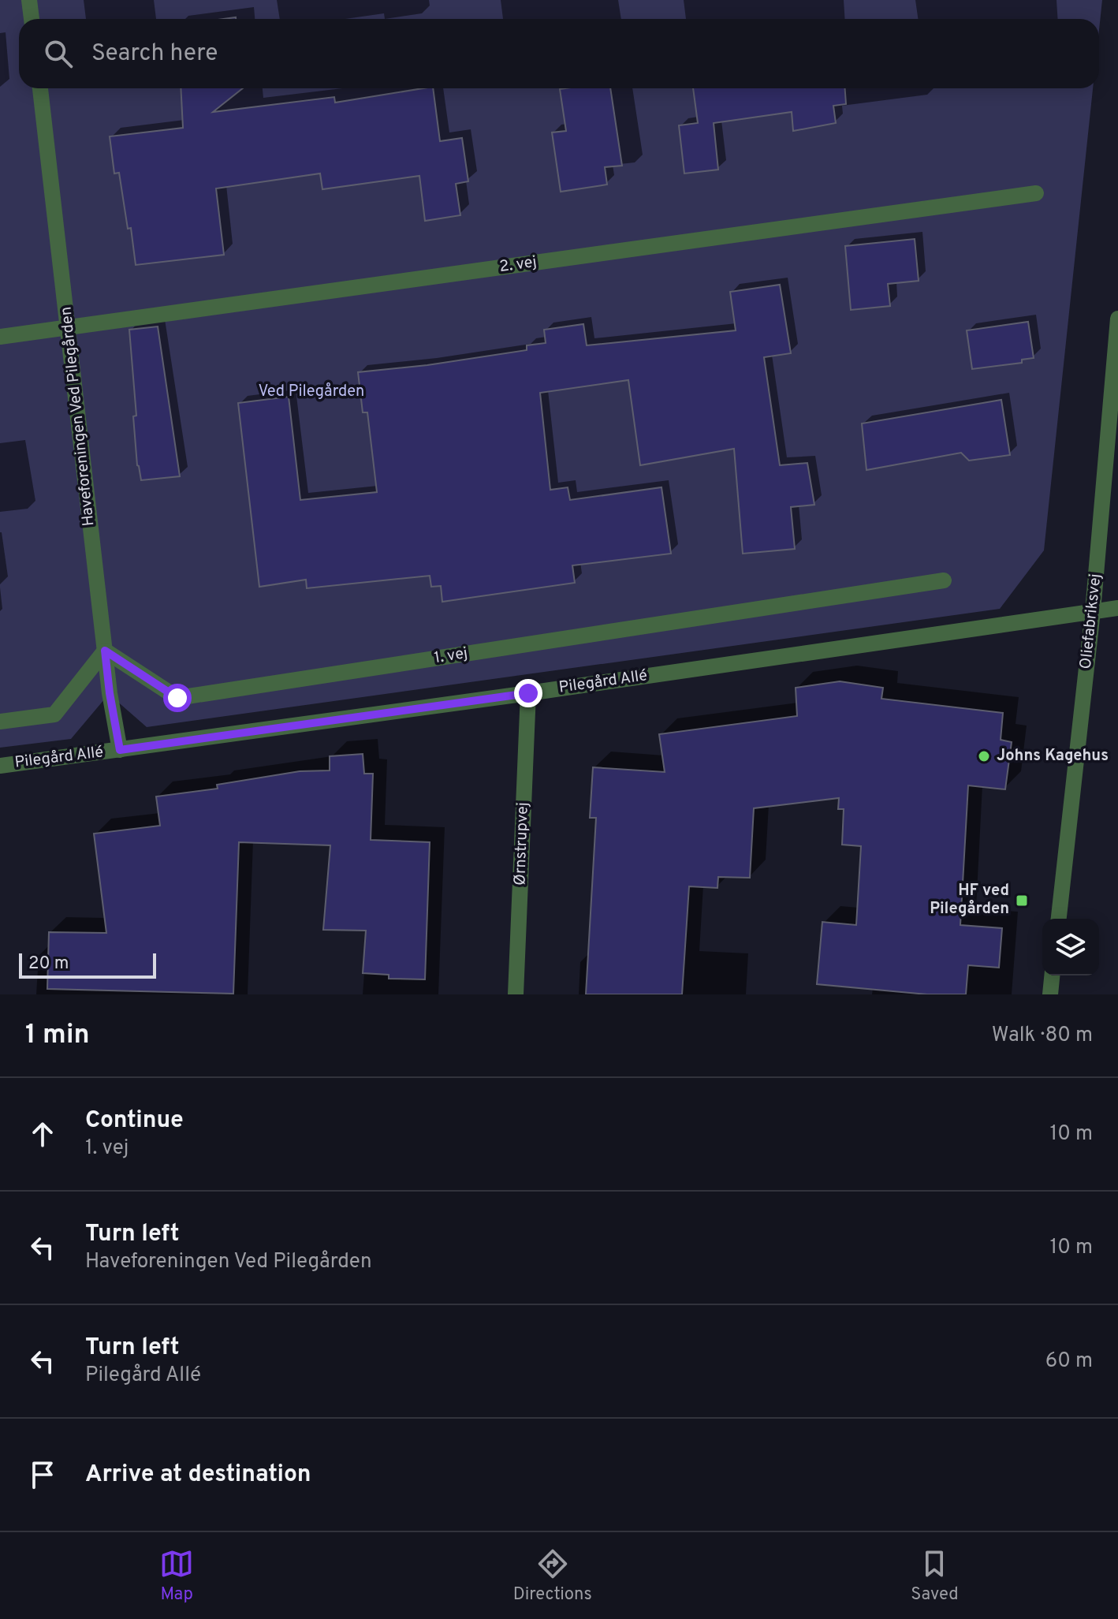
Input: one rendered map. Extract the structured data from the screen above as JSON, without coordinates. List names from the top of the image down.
{
  "streets": {
    "street": [
      "2. vej",
      "Haveforeningen Ved Pilegården",
      "Oliefabriksvej",
      "1. vej",
      "Pilegård Allé",
      "Ørnstrupvej"
    ]
  },
  "crossings": [
    ["2. vej", "Haveforeningen Ved Pilegården"],
    ["Haveforeningen Ved Pilegården", "1. vej"],
    ["Haveforeningen Ved Pilegården", "Pilegård Allé"],
    ["Oliefabriksvej", "Pilegård Allé"],
    ["Pilegård Allé", "Ørnstrupvej"]
  ],
  "parks": ["Ved Pilegården"],
  "places": {
    "other": ["Johns Kagehus"],
    "transit": ["HF ved Pilegården"]
  },
  "scale_bar": "20 m",
  "page": {
    "search": "Search here",
    "scale": "20 m",
    "heading": ["1 min", "Walk · 80 m"],
    "list": [
      ["Continue", "1. vej", "10 m"],
      ["Turn left", "Haveforeningen Ved Pilegården", "10 m"],
      ["Turn left", "Pilegård Allé", "60 m"],
      "Arrive at destination"
    ],
    "nav": ["Map", "Directions", "Saved"]
  }
}
